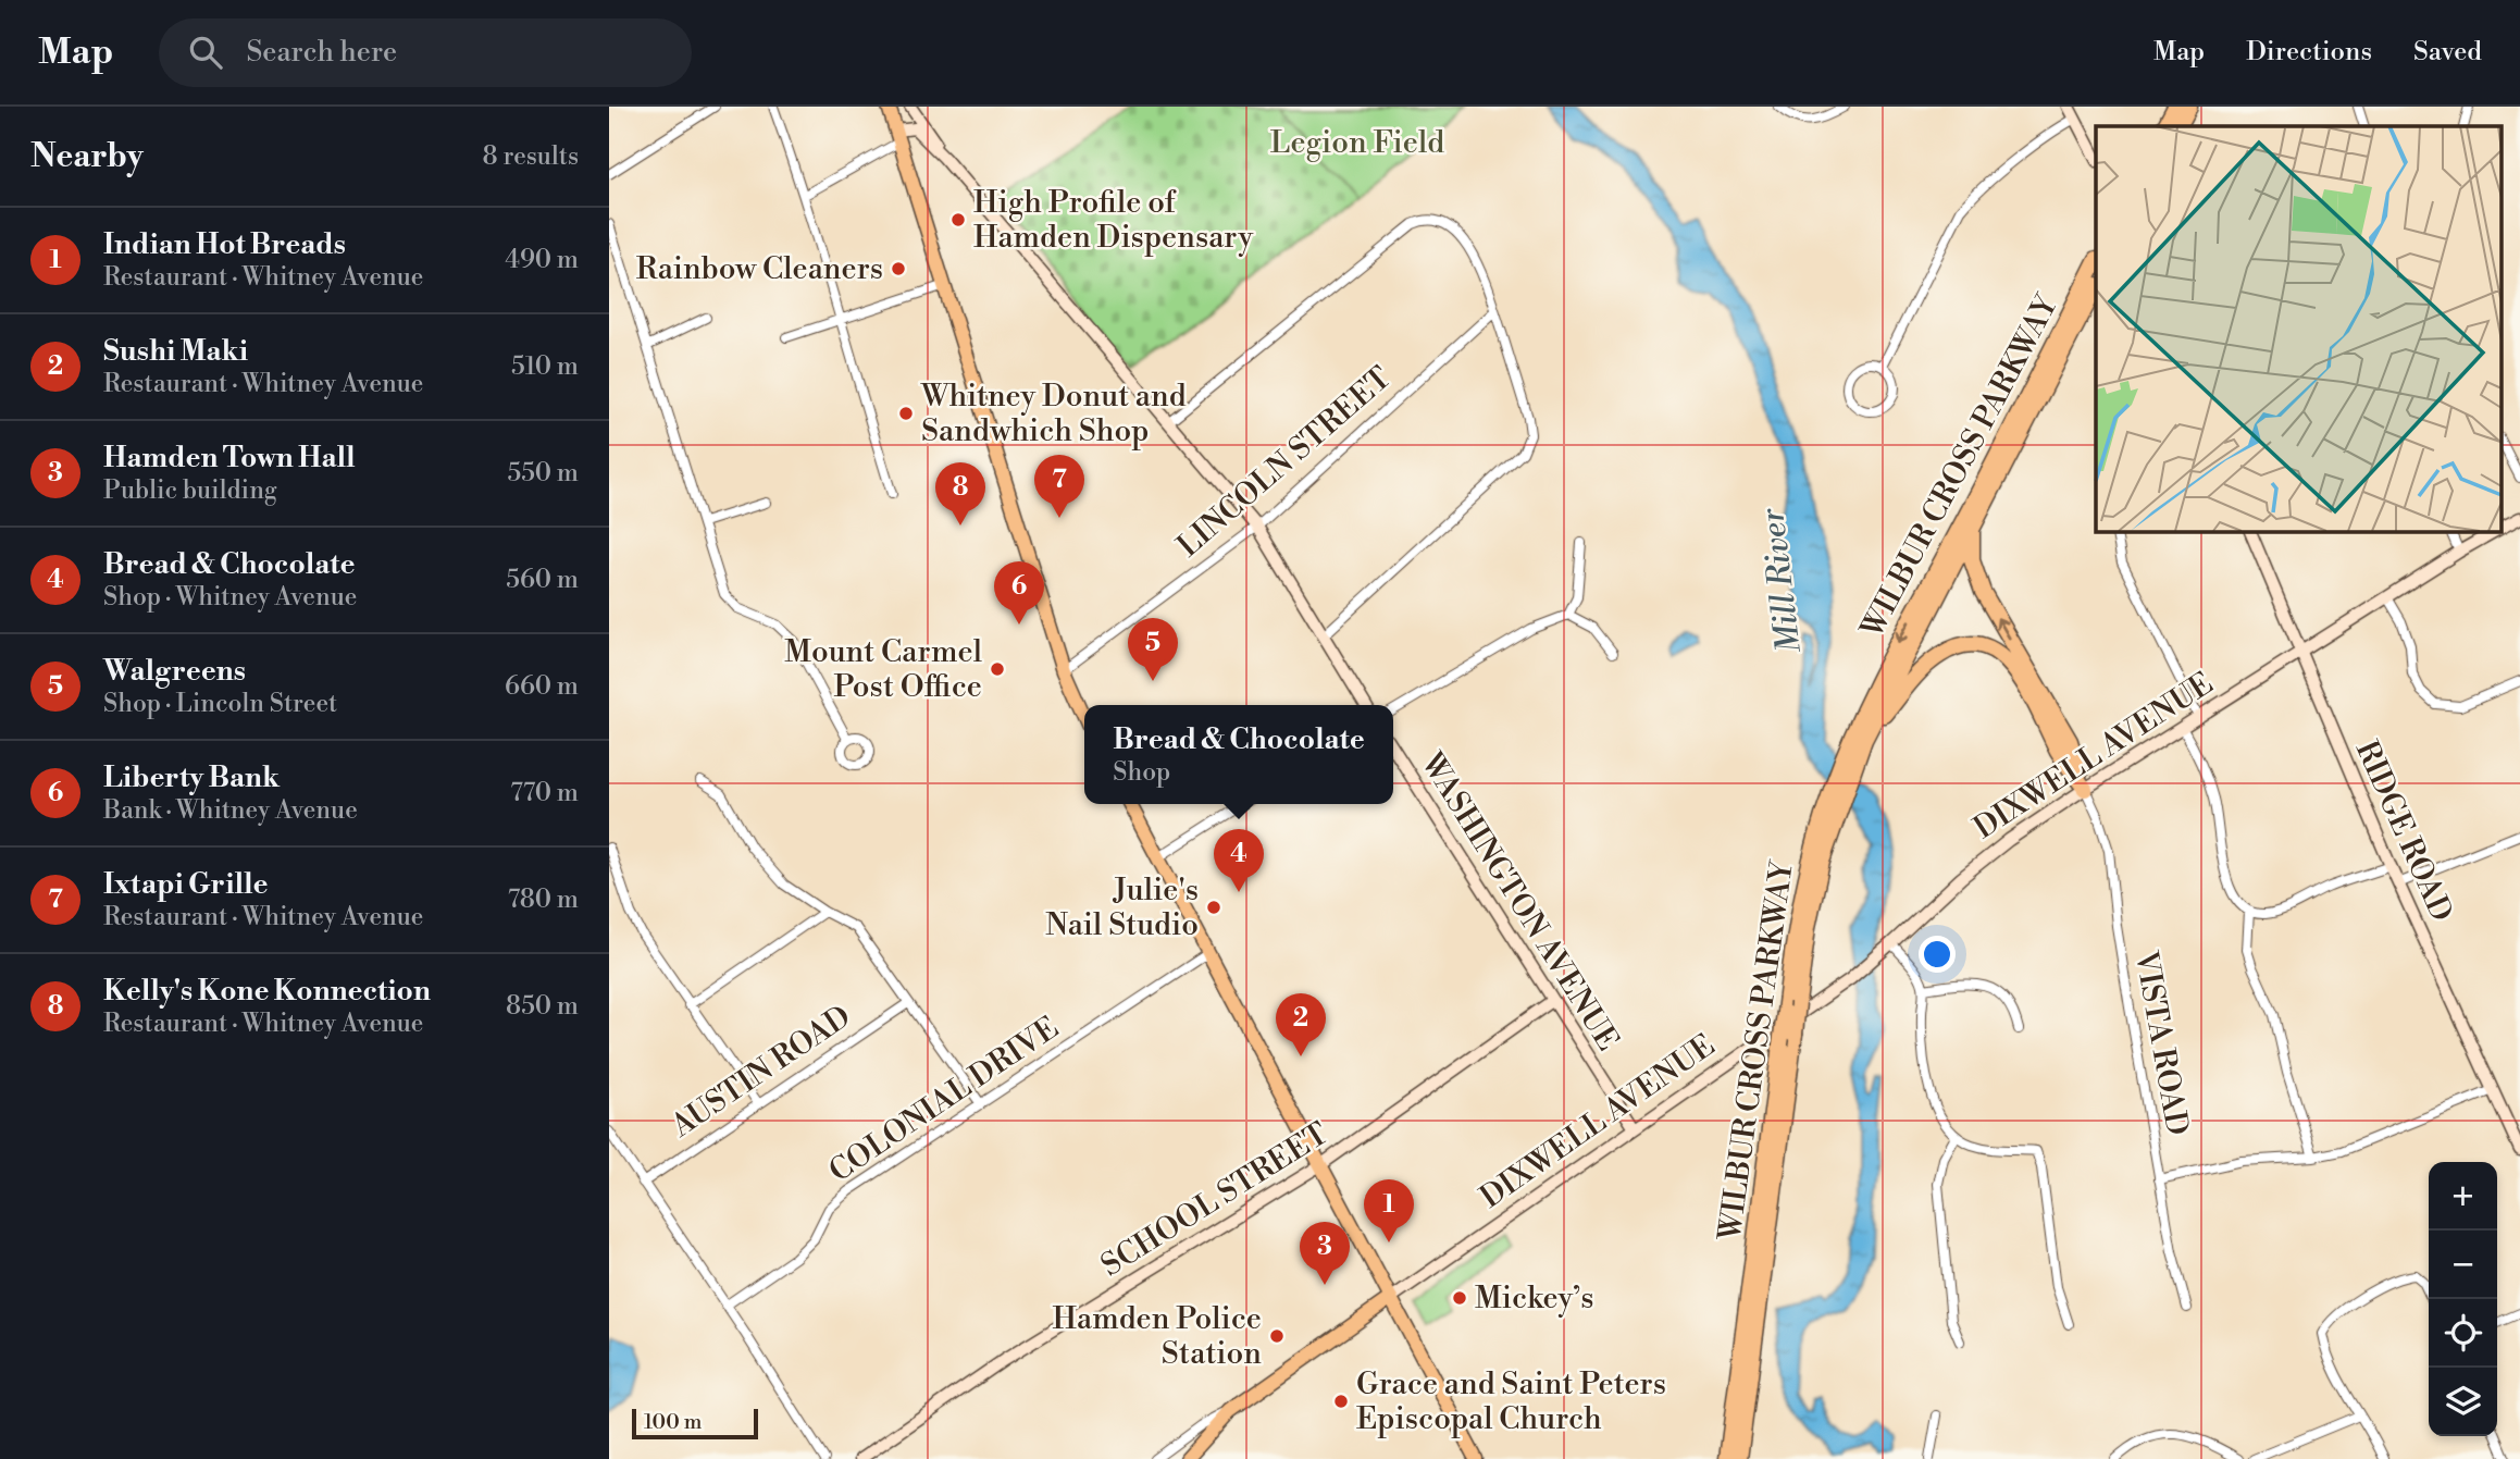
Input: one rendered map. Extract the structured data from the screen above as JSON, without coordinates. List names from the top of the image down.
{
  "streets": {
    "highway": ["WILBUR CROSS PARKWAY"],
    "main road": [
      "DIXWELL AVENUE",
      "RIDGE ROAD",
      "WASHINGTON AVENUE",
      "SCHOOL STREET"
    ],
    "street": [
      "LINCOLN STREET",
      "VISTA ROAD",
      "AUSTIN ROAD",
      "COLONIAL DRIVE"
    ]
  },
  "crossings": [
    ["DIXWELL AVENUE", "RIDGE ROAD"],
    ["DIXWELL AVENUE", "WASHINGTON AVENUE"],
    ["DIXWELL AVENUE", "VISTA ROAD"],
    ["WASHINGTON AVENUE", "SCHOOL STREET"]
  ],
  "water": ["Mill River"],
  "parks": ["Legion Field"],
  "places": [
    "High Profile of Hamden Dispensary",
    "Rainbow Cleaners",
    "Whitney Donut and Sandwhich Shop",
    "Mount Carmel Post Office",
    "Julie's Nail Studio",
    "Mickey’s",
    "Hamden Police Station",
    "Grace and Saint Peters Episcopal Church"
  ],
  "scale_bar": "100 m",
  "page": {
    "header": "Map",
    "search": "Search here",
    "nav": ["Map", "Directions", "Saved"],
    "heading": ["Nearby", "8 results"],
    "list": [
      {
        "mark": "1",
        "name": "Indian Hot Breads",
        "note": "Restaurant · Whitney Avenue",
        "value": "490 m"
      },
      {
        "mark": "2",
        "name": "Sushi Maki",
        "note": "Restaurant · Whitney Avenue",
        "value": "510 m"
      },
      {
        "mark": "3",
        "name": "Hamden Town Hall",
        "note": "Public building",
        "value": "550 m"
      },
      {
        "mark": "4",
        "name": "Bread & Chocolate",
        "note": "Shop · Whitney Avenue",
        "value": "560 m"
      },
      {
        "mark": "5",
        "name": "Walgreens",
        "note": "Shop · Lincoln Street",
        "value": "660 m"
      },
      {
        "mark": "6",
        "name": "Liberty Bank",
        "note": "Bank · Whitney Avenue",
        "value": "770 m"
      },
      {
        "mark": "7",
        "name": "Ixtapi Grille",
        "note": "Restaurant · Whitney Avenue",
        "value": "780 m"
      },
      {
        "mark": "8",
        "name": "Kelly's Kone Konnection",
        "note": "Restaurant · Whitney Avenue",
        "value": "850 m"
      }
    ],
    "pins": [
      "7",
      "8",
      "6",
      "5",
      "4",
      "2",
      "1",
      "3"
    ],
    "popup": ["Bread & Chocolate", "Shop"],
    "map_buttons": ["+", "−"],
    "scale": "100 m"
  }
}
